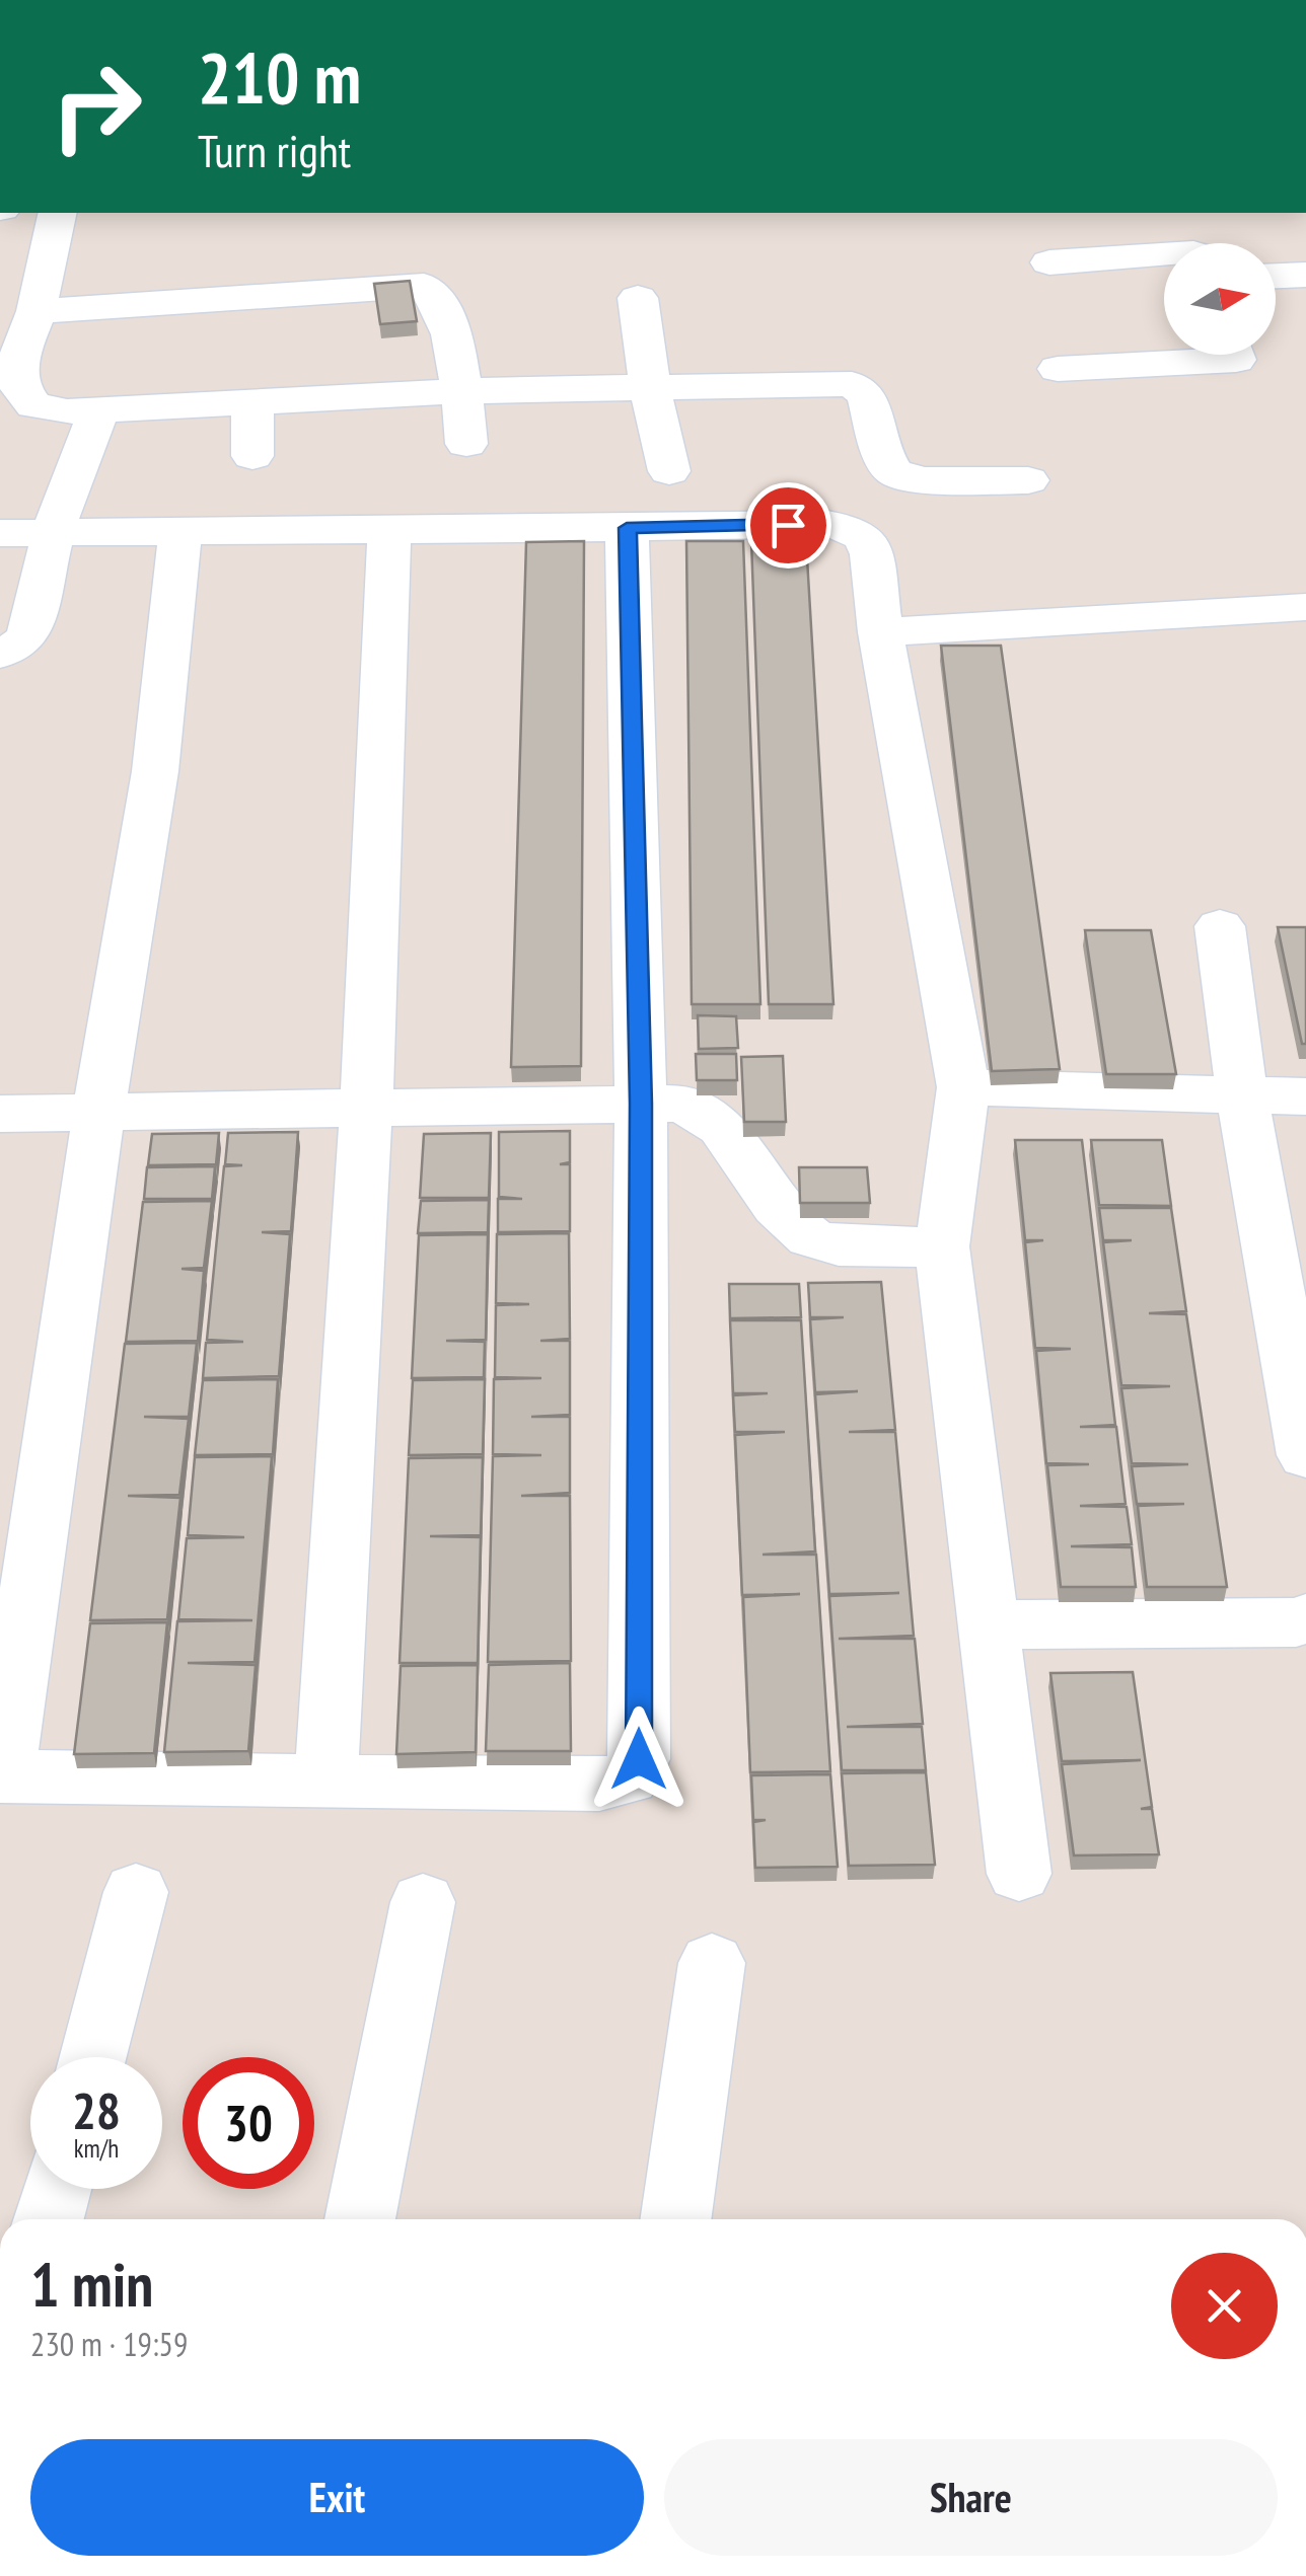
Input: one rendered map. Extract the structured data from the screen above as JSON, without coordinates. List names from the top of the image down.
{
  "north": "right",
  "page": {
    "turn": ["210 m", "Turn right"],
    "speed": "28 km/h",
    "limit": "30",
    "heading": ["1 min", "230 m · 19:59"],
    "buttons": ["Exit", "Share"]
  }
}
